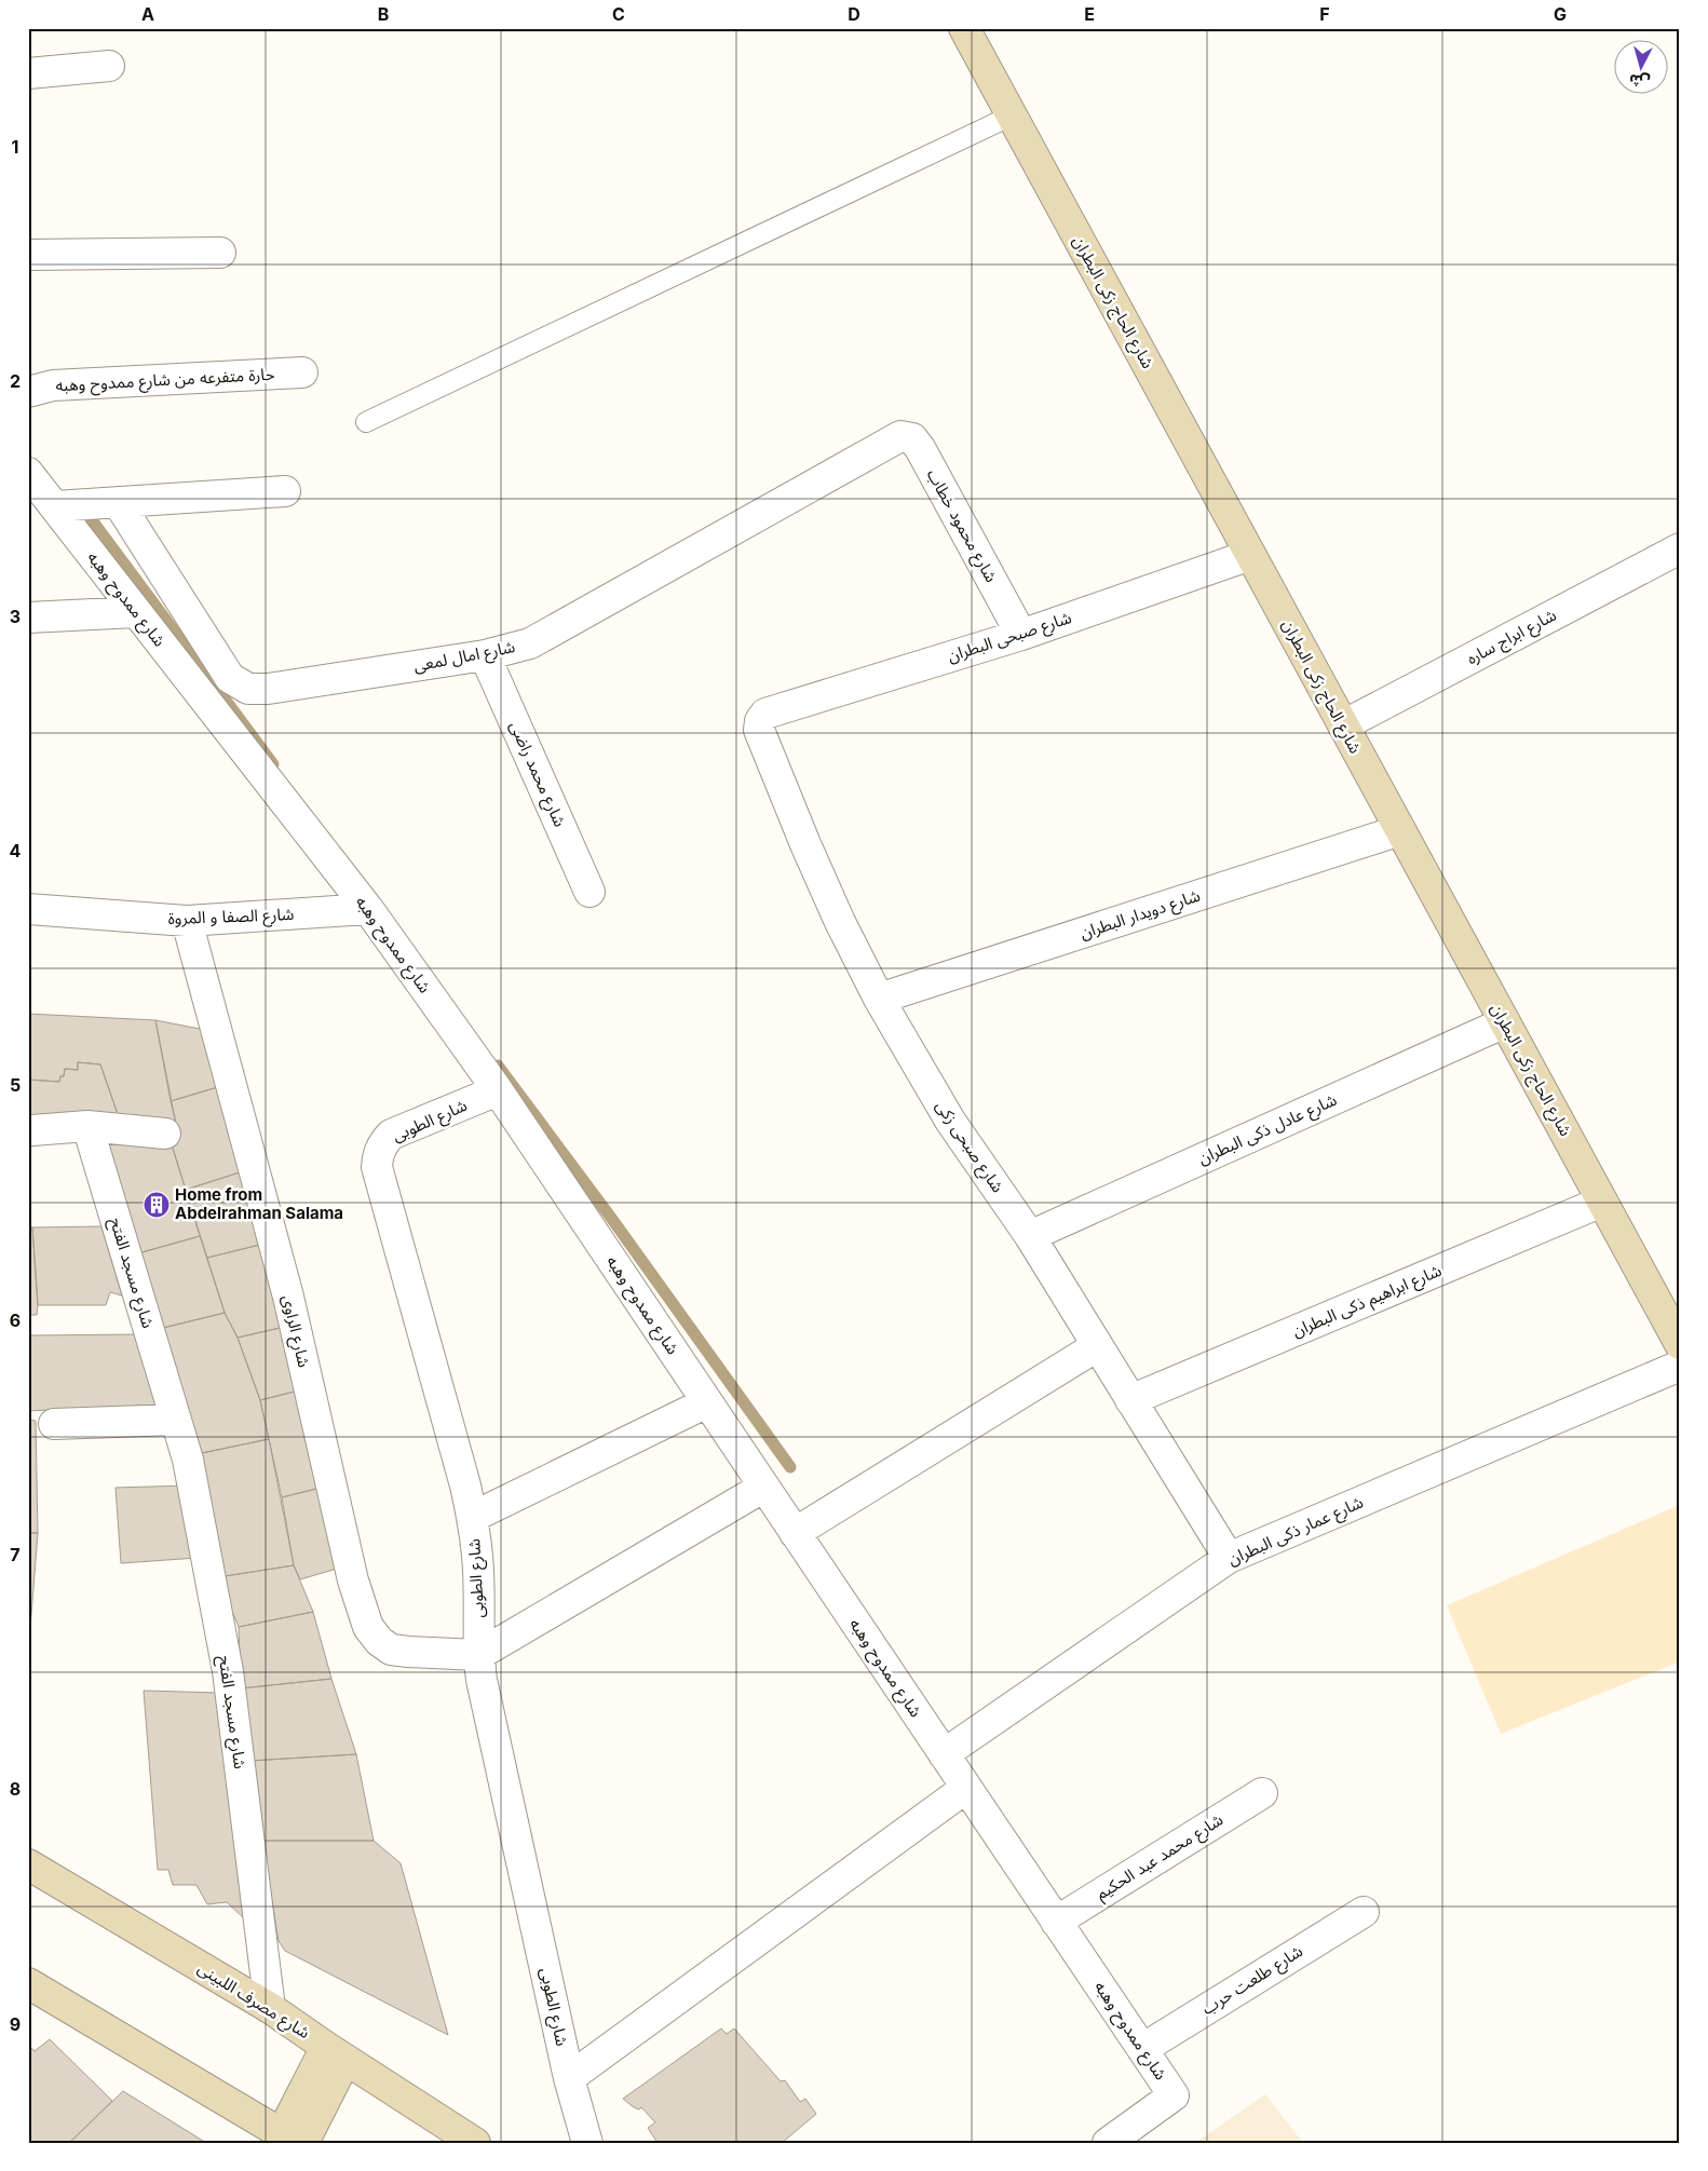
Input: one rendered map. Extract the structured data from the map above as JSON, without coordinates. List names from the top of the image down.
{
  "streets": {
    "street": [
      "شارع الحاج زكى البطران",
      "حارة متفرعه من شارع ممدوح وهبه",
      "شارع محمود خطاب",
      "شارع ممدوح وهبه",
      "شارع صبحى البطران",
      "شارع ابراج ساره",
      "شارع امال لمعى",
      "شارع محمد راضى",
      "شارع دويدار البطران",
      "شارع الصفا و المروة",
      "شارع الطوبى",
      "شارع عادل ذكى البطران",
      "شارع صبحى زكى",
      "شارع مسجد الفتح",
      "شارع ابراهيم ذكى البطران",
      "شارع الراوى",
      "شارع عمار ذكى البطران",
      "شارع محمد عبد الحكيم",
      "شارع طلعت حرب",
      "شارع مصرف اللبينى"
    ]
  },
  "crossings": [
    ["شارع الحاج زكى البطران", "شارع صبحى البطران"],
    ["شارع الحاج زكى البطران", "شارع ابراج ساره"],
    ["شارع الحاج زكى البطران", "شارع دويدار البطران"],
    ["شارع الحاج زكى البطران", "شارع عادل ذكى البطران"],
    ["شارع الحاج زكى البطران", "شارع ابراهيم ذكى البطران"],
    ["شارع محمود خطاب", "شارع صبحى البطران"],
    ["شارع محمود خطاب", "شارع امال لمعى"],
    ["شارع ممدوح وهبه", "شارع الصفا و المروة"],
    ["شارع ممدوح وهبه", "شارع الطوبى"],
    ["شارع ممدوح وهبه", "شارع عمار ذكى البطران"],
    ["شارع ممدوح وهبه", "شارع محمد عبد الحكيم"],
    ["شارع ممدوح وهبه", "شارع طلعت حرب"],
    ["شارع صبحى البطران", "شارع صبحى زكى"],
    ["شارع امال لمعى", "شارع محمد راضى"],
    ["شارع دويدار البطران", "شارع صبحى زكى"],
    ["شارع الصفا و المروة", "شارع الراوى"],
    ["شارع الطوبى", "شارع الراوى"],
    ["شارع عادل ذكى البطران", "شارع صبحى زكى"],
    ["شارع صبحى زكى", "شارع ابراهيم ذكى البطران"],
    ["شارع صبحى زكى", "شارع عمار ذكى البطران"],
    ["شارع مسجد الفتح", "شارع مصرف اللبينى"]
  ],
  "places": {
    "building": ["Home from Abdelrahman Salama"]
  },
  "north": "bottom",
  "grid": {
    "columns": [
      "A",
      "B",
      "C",
      "D",
      "E",
      "F",
      "G"
    ],
    "rows": [
      "1",
      "2",
      "3",
      "4",
      "5",
      "6",
      "7",
      "8",
      "9"
    ]
  }
}
